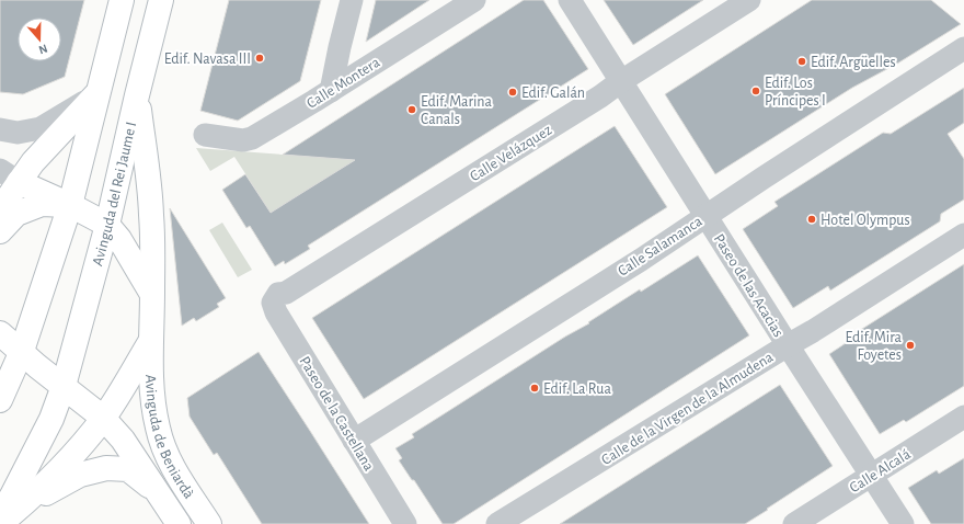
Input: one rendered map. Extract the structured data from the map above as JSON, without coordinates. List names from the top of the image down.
{
  "streets": {
    "main road": ["Avinguda del Rei Jaume I", "Avinguda de Beniardà"],
    "street": [
      "Calle Montera",
      "Calle Velázquez",
      "Calle Salamanca",
      "Paseo de las Acacias",
      "Calle de la Virgen de la Almudena",
      "Paseo de la Castellana",
      "Calle Alcalá"
    ]
  },
  "crossings": [
    ["Calle Velázquez", "Paseo de las Acacias"],
    ["Calle Velázquez", "Paseo de la Castellana"],
    ["Avinguda del Rei Jaume I", "Avinguda de Beniardà"],
    ["Calle Salamanca", "Paseo de las Acacias"],
    ["Calle Salamanca", "Paseo de la Castellana"],
    ["Paseo de las Acacias", "Calle de la Virgen de la Almudena"],
    ["Paseo de las Acacias", "Calle Alcalá"]
  ],
  "places": [
    "Edif. Navasa III",
    "Edif. Argüelles",
    "Edif. Los Príncipes I",
    "Edif. Galán",
    "Edif. Marina Canals",
    "Hotel Olympus",
    "Edif. Mira Foyetes",
    "Edif. La Rua"
  ],
  "north": "bottom"
}
